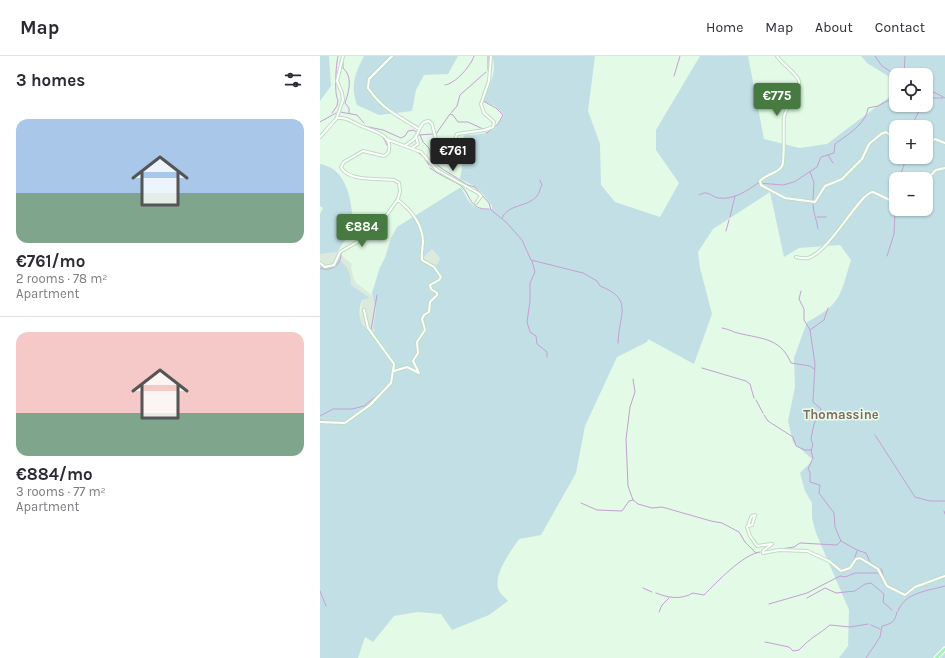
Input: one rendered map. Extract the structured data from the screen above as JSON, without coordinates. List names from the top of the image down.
{
  "districts": ["Thomassine"],
  "page": {
    "header": "Map",
    "nav": [
      "Home",
      "Map",
      "About",
      "Contact"
    ],
    "heading": "3 homes",
    "map_buttons": ["+", "−"],
    "price": ["€775", "€761", "€884"],
    "list": [
      {
        "name": "€761/mo",
        "note": "2 rooms · 78 m² · Apartment"
      },
      {
        "name": "€884/mo",
        "note": "3 rooms · 77 m² · Apartment"
      }
    ]
  }
}
